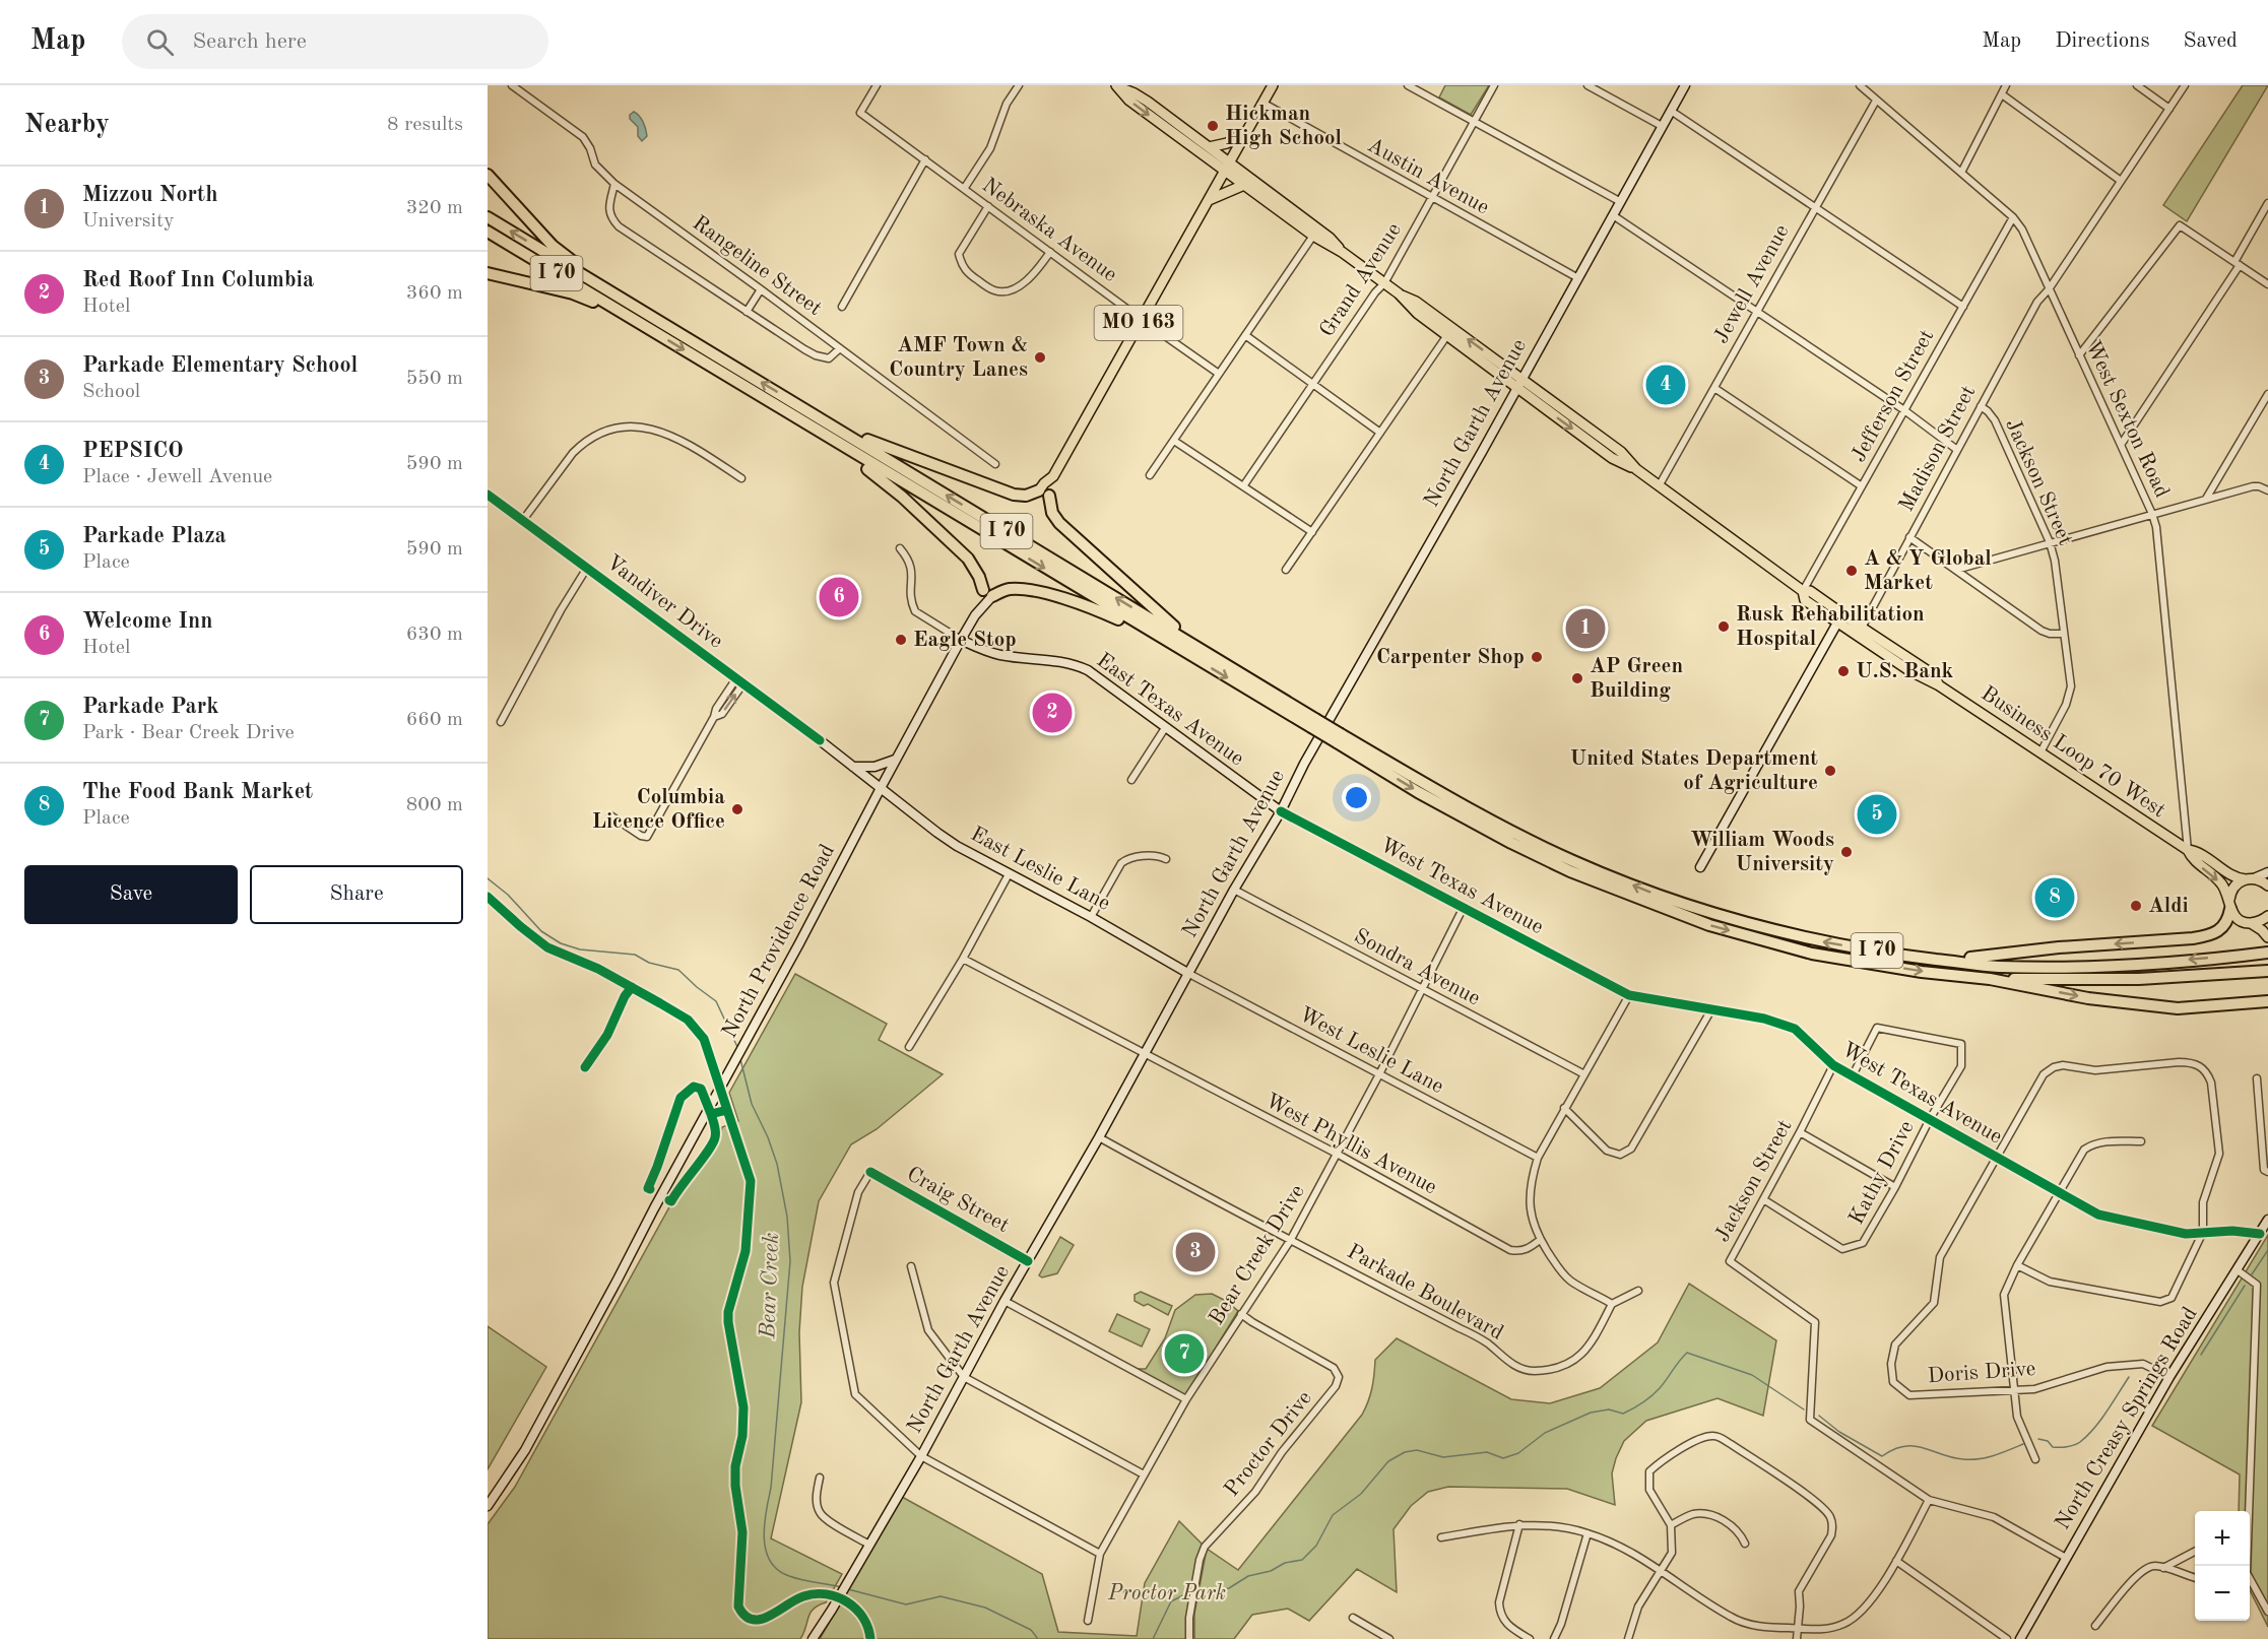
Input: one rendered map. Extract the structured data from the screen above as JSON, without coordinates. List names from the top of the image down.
{
  "streets": {
    "highway": ["I 70"],
    "main road": ["MO 163", "Business Loop 70 West"],
    "street": [
      "Austin Avenue",
      "Nebraska Avenue",
      "Rangeline Street",
      "Grand Avenue",
      "Jewell Avenue",
      "Jefferson Street",
      "West Sexton Road",
      "North Garth Avenue",
      "Madison Street",
      "Jackson Street",
      "Vandiver Drive",
      "East Texas Avenue",
      "East Leslie Lane",
      "West Texas Avenue",
      "North Providence Road",
      "Sondra Avenue",
      "West Leslie Lane",
      "West Phyllis Avenue",
      "Kathy Drive",
      "Craig Street",
      "Bear Creek Drive",
      "Parkade Boulevard",
      "Doris Drive",
      "North Creasy Springs Road",
      "Proctor Drive"
    ]
  },
  "crossings": [
    ["Austin Avenue", "Grand Avenue"],
    ["Austin Avenue", "MO 163"],
    ["Austin Avenue", "North Garth Avenue"],
    ["Nebraska Avenue", "MO 163"],
    ["Jewell Avenue", "West Sexton Road"],
    ["Jewell Avenue", "Business Loop 70 West"],
    ["Jefferson Street", "West Sexton Road"],
    ["Jefferson Street", "Business Loop 70 West"],
    ["West Sexton Road", "Madison Street"],
    ["West Sexton Road", "Business Loop 70 West"],
    ["North Garth Avenue", "East Texas Avenue"],
    ["North Garth Avenue", "Business Loop 70 West"],
    ["North Garth Avenue", "East Leslie Lane"],
    ["North Garth Avenue", "West Texas Avenue"],
    ["North Garth Avenue", "Sondra Avenue"],
    ["North Garth Avenue", "West Leslie Lane"],
    ["North Garth Avenue", "West Phyllis Avenue"],
    ["North Garth Avenue", "Craig Street"],
    ["North Garth Avenue", "Parkade Boulevard"],
    ["Madison Street", "Jackson Street"],
    ["Madison Street", "Business Loop 70 West"],
    ["Jackson Street", "Business Loop 70 West"],
    ["Jackson Street", "West Texas Avenue"],
    ["Jackson Street", "Kathy Drive"],
    ["Jackson Street", "North Creasy Springs Road"],
    ["Vandiver Drive", "East Leslie Lane"],
    ["Vandiver Drive", "North Providence Road"],
    ["East Texas Avenue", "West Texas Avenue"],
    ["East Texas Avenue", "North Providence Road"],
    ["East Leslie Lane", "North Providence Road"],
    ["East Leslie Lane", "West Leslie Lane"],
    ["West Texas Avenue", "Kathy Drive"],
    ["West Texas Avenue", "Bear Creek Drive"],
    ["West Texas Avenue", "Doris Drive"],
    ["West Texas Avenue", "North Creasy Springs Road"],
    ["Sondra Avenue", "Bear Creek Drive"],
    ["West Leslie Lane", "Bear Creek Drive"],
    ["West Phyllis Avenue", "Bear Creek Drive"],
    ["Bear Creek Drive", "Parkade Boulevard"],
    ["Bear Creek Drive", "Proctor Drive"],
    ["Doris Drive", "North Creasy Springs Road"]
  ],
  "water": ["Bear Creek"],
  "parks": ["Proctor Park"],
  "places": [
    "Hickman High School",
    "AMF Town & Country Lanes",
    "A & Y Global Market",
    "Rusk Rehabilitation Hospital",
    "Eagle Stop",
    "Carpenter Shop",
    "U.S. Bank",
    "AP Green Building",
    "United States Department of Agriculture",
    "Columbia Licence Office",
    "William Woods University",
    "Aldi"
  ],
  "page": {
    "header": "Map",
    "search": "Search here",
    "nav": ["Map", "Directions", "Saved"],
    "heading": ["Nearby", "8 results"],
    "list": [
      {
        "mark": "1",
        "name": "Mizzou North",
        "note": "University",
        "value": "320 m"
      },
      {
        "mark": "2",
        "name": "Red Roof Inn Columbia",
        "note": "Hotel",
        "value": "360 m"
      },
      {
        "mark": "3",
        "name": "Parkade Elementary School",
        "note": "School",
        "value": "550 m"
      },
      {
        "mark": "4",
        "name": "PEPSICO",
        "note": "Place · Jewell Avenue",
        "value": "590 m"
      },
      {
        "mark": "5",
        "name": "Parkade Plaza",
        "note": "Place",
        "value": "590 m"
      },
      {
        "mark": "6",
        "name": "Welcome Inn",
        "note": "Hotel",
        "value": "630 m"
      },
      {
        "mark": "7",
        "name": "Parkade Park",
        "note": "Park · Bear Creek Drive",
        "value": "660 m"
      },
      {
        "mark": "8",
        "name": "The Food Bank Market",
        "note": "Place",
        "value": "800 m"
      }
    ],
    "pins": [
      "4",
      "6",
      "1",
      "2",
      "5",
      "8",
      "3",
      "7"
    ],
    "buttons": ["Save", "Share"],
    "map_buttons": ["+", "−"]
  }
}
